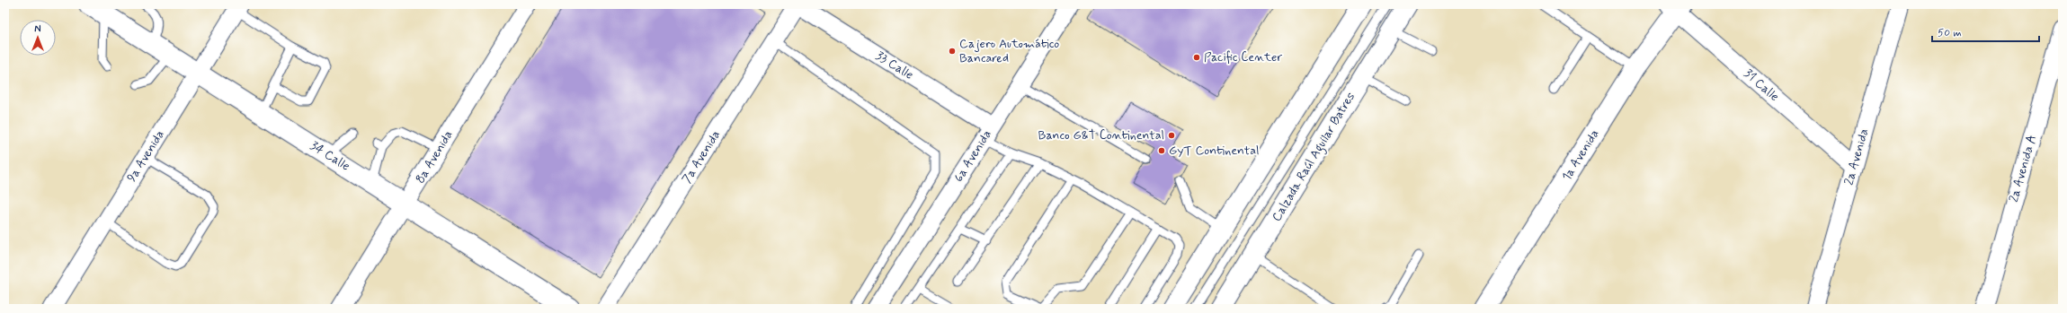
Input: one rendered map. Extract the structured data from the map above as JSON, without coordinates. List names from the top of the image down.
{
  "streets": {
    "main road": ["1a Avenida", "34 Calle", "Calzada Raúl Aguilar Batres"],
    "street": [
      "33 Calle",
      "31 Calle",
      "9a Avenida",
      "6a Avenida",
      "8a Avenida",
      "7a Avenida",
      "2a Avenida",
      "2a Avenida A"
    ]
  },
  "crossings": [
    ["33 Calle", "6a Avenida"],
    ["33 Calle", "7a Avenida"],
    ["31 Calle", "1a Avenida"],
    ["31 Calle", "2a Avenida"],
    ["9a Avenida", "34 Calle"],
    ["34 Calle", "8a Avenida"]
  ],
  "places": [
    "Cajero Automático Bancared",
    "Pacific Center",
    "Banco G&T Continental",
    "GyT Continental"
  ],
  "scale_bar": "50 m",
  "north": "top"
}
